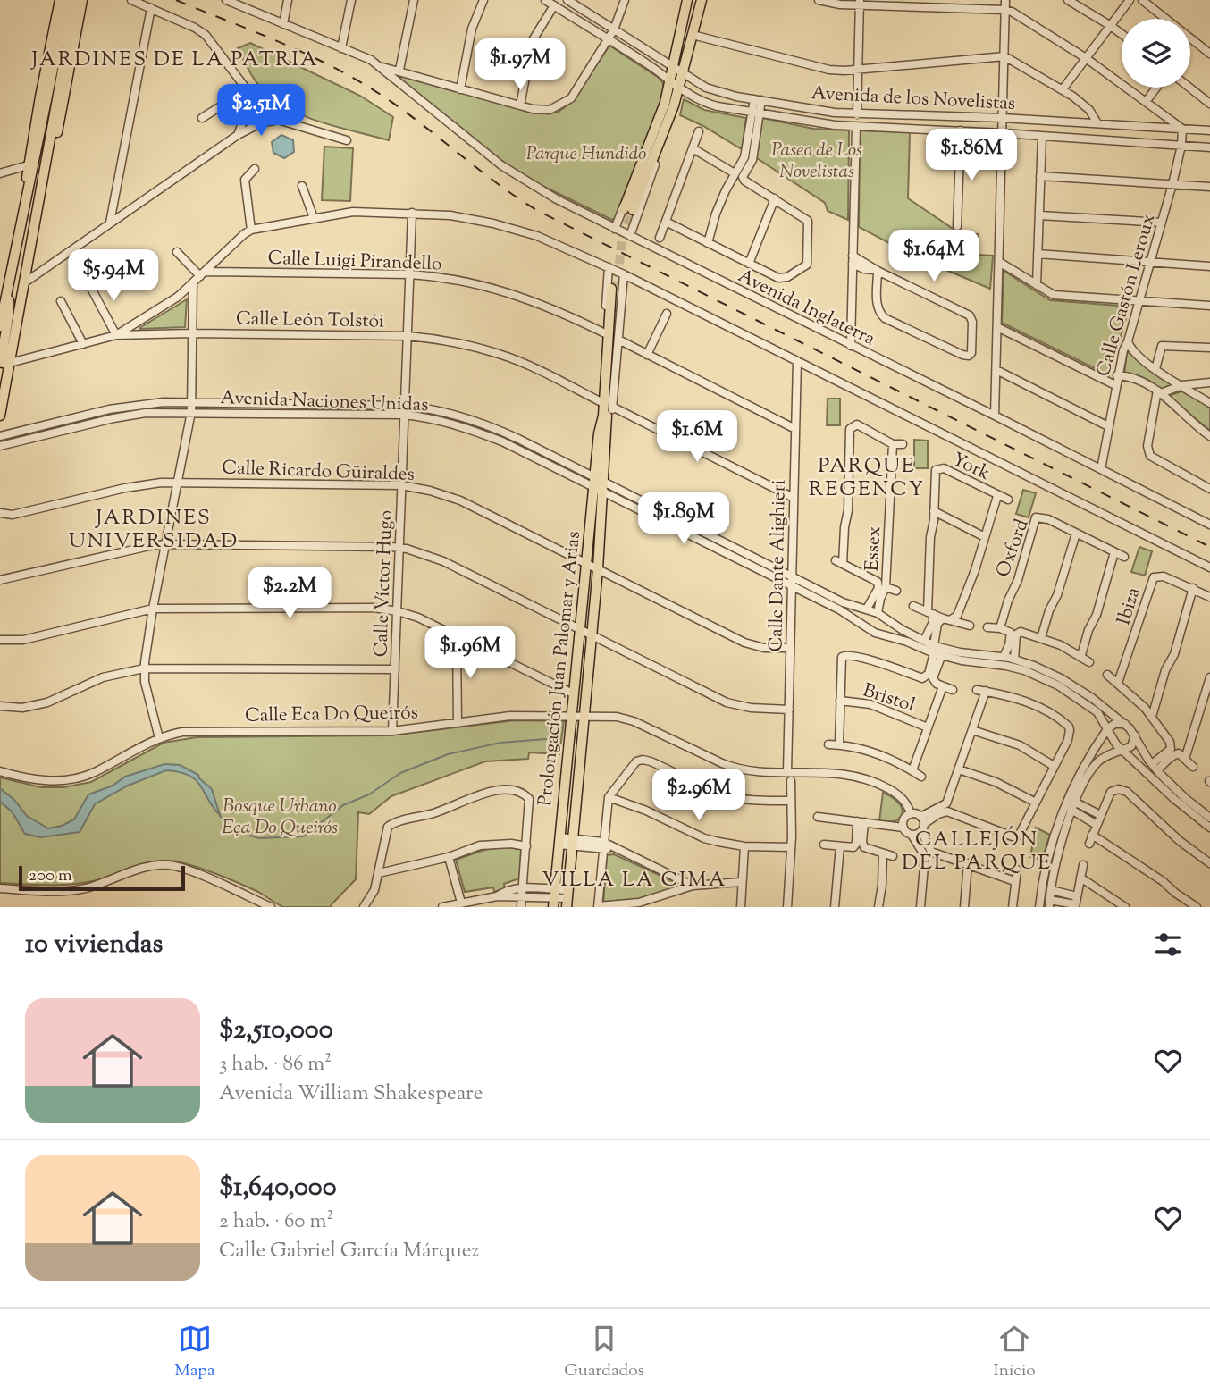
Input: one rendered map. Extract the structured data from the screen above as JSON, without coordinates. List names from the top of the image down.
{
  "streets": {
    "main road": ["Prolongación Juan Palomar y Arias"],
    "street": [
      "Avenida de los Novelistas",
      "Calle Luigi Pirandello",
      "Calle Gastón Leroux",
      "Avenida Inglaterra",
      "Calle León Tolstói",
      "Avenida Naciones Unidas",
      "York",
      "Calle Ricardo Güiraldes",
      "Oxford",
      "Essex",
      "Calle Dante Alighieri",
      "Calle Víctor Hugo",
      "Ibiza",
      "Bristol",
      "Calle Eca Do Queirós"
    ]
  },
  "crossings": [
    ["Avenida de los Novelistas", "Calle Gastón Leroux"],
    ["Calle Luigi Pirandello", "Calle Víctor Hugo"],
    ["Calle Gastón Leroux", "Avenida Inglaterra"],
    ["Calle León Tolstói", "Calle Víctor Hugo"],
    ["Avenida Naciones Unidas", "York"],
    ["Avenida Naciones Unidas", "Essex"],
    ["Avenida Naciones Unidas", "Calle Dante Alighieri"],
    ["Avenida Naciones Unidas", "Calle Víctor Hugo"],
    ["Avenida Naciones Unidas", "Prolongación Juan Palomar y Arias"],
    ["Avenida Naciones Unidas", "Bristol"],
    ["York", "Bristol"],
    ["Calle Ricardo Güiraldes", "Calle Dante Alighieri"],
    ["Calle Ricardo Güiraldes", "Calle Víctor Hugo"],
    ["Calle Ricardo Güiraldes", "Prolongación Juan Palomar y Arias"],
    ["Calle Dante Alighieri", "Calle Eca Do Queirós"],
    ["Calle Víctor Hugo", "Calle Eca Do Queirós"],
    ["Prolongación Juan Palomar y Arias", "Calle Eca Do Queirós"]
  ],
  "districts": [
    "JARDINES DE LA PATRIA",
    "PARQUE REGENCY",
    "JARDINES UNIVERSIDAD",
    "CALLEJÓN DEL PARQUE",
    "VILLA LA CIMA"
  ],
  "parks": ["Paseo de Los Novelistas", "Parque Hundido", "Bosque Urbano Eça Do Queirós"],
  "scale_bar": "200 m",
  "page": {
    "price": [
      "$1.97M",
      "$2.51M",
      "$1.86M",
      "$1.64M",
      "$5.94M",
      "$1.6M",
      "$1.89M",
      "$2.2M",
      "$1.96M",
      "$2.96M"
    ],
    "scale": "200 m",
    "heading": "10 viviendas",
    "list": [
      {
        "name": "$2,510,000",
        "note": "3 hab. · 86 m² · Avenida William Shakespeare"
      },
      {
        "name": "$1,640,000",
        "note": "2 hab. · 60 m² · Calle Gabriel García Márquez"
      }
    ],
    "tabs": ["Mapa", "Guardados", "Inicio"]
  }
}
